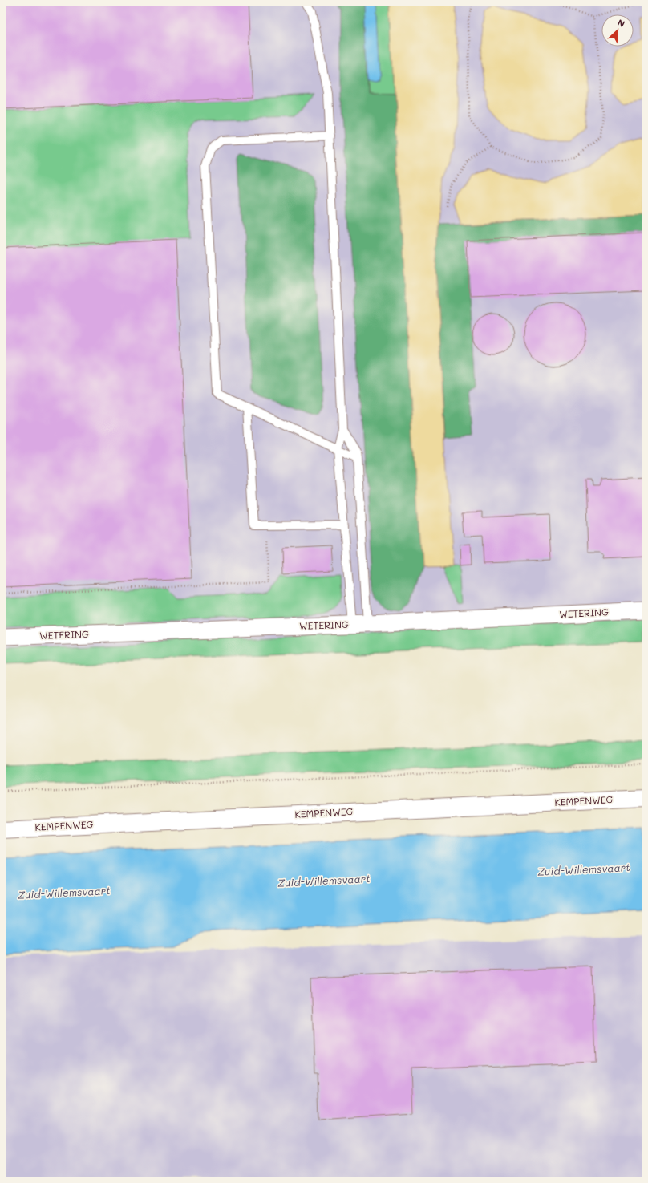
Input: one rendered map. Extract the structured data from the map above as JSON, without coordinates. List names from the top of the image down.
{
  "streets": {
    "main road": ["KEMPENWEG"],
    "street": ["WETERING"]
  },
  "water": ["Zuid-Willemsvaart"],
  "north": "top right"
}
